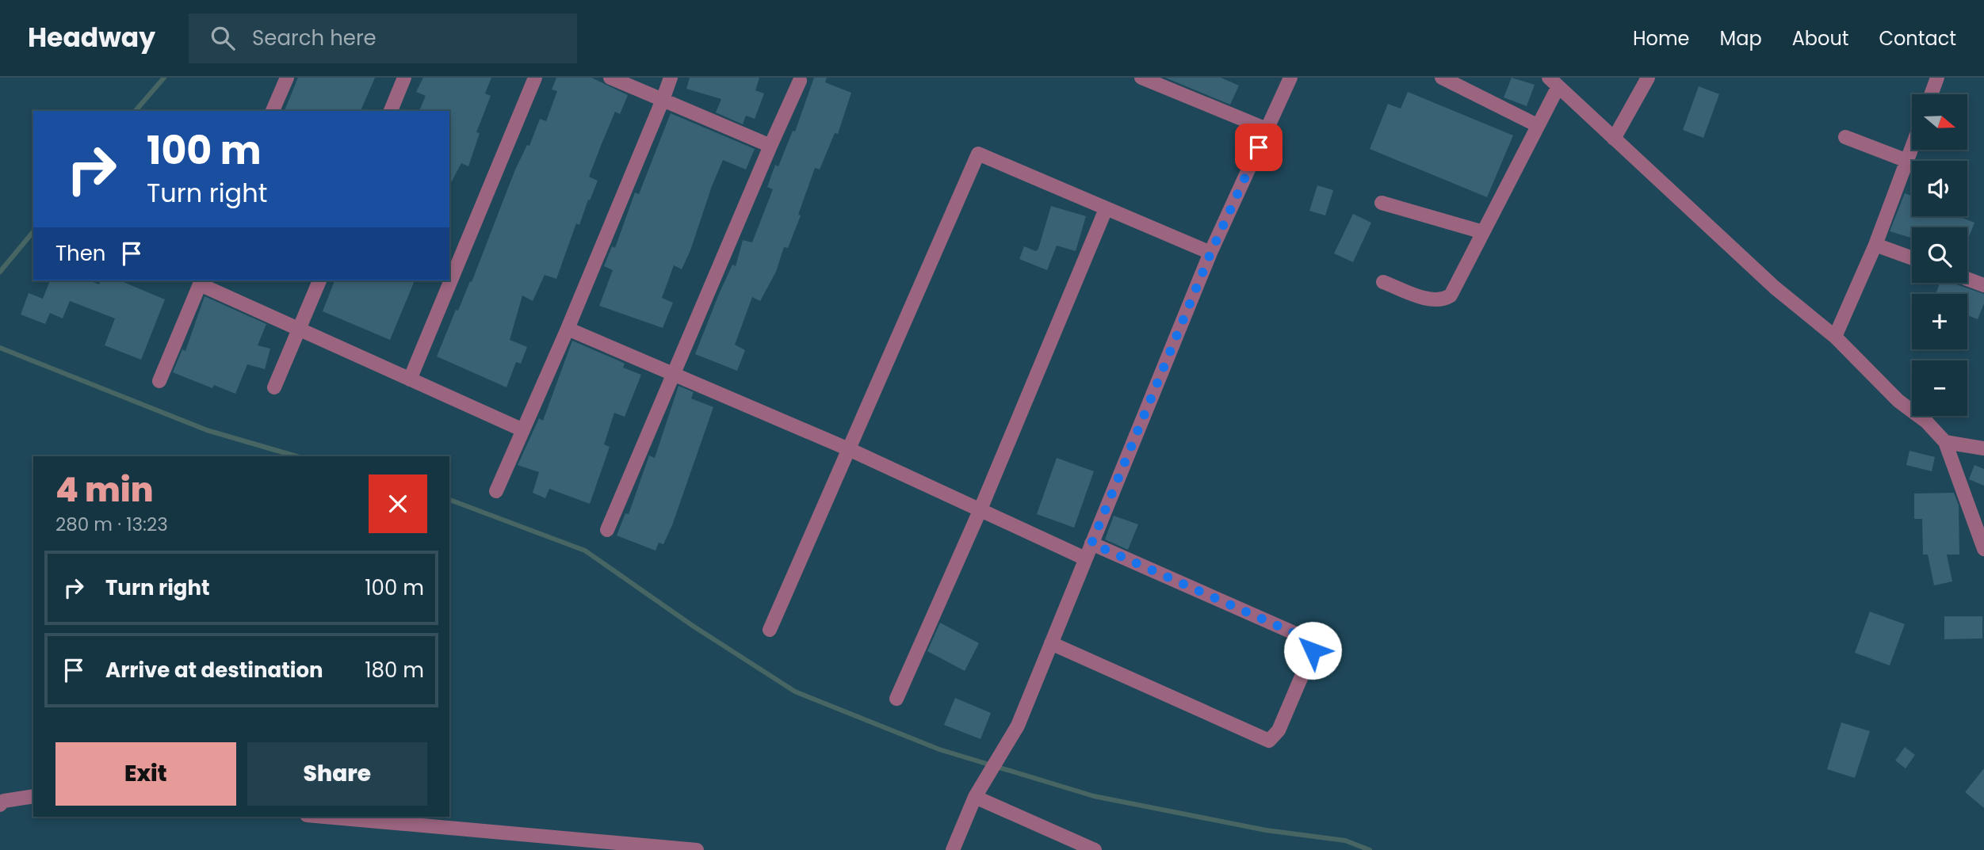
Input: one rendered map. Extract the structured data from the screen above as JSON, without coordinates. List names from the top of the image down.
{
  "north": "right",
  "page": {
    "header": "Headway",
    "search": "Search here",
    "nav": [
      "Home",
      "Map",
      "About",
      "Contact"
    ],
    "map_buttons": ["+", "−"],
    "turn": ["100 m", "Turn right"],
    "then": "Then",
    "heading": ["4 min", "280 m · 13:23"],
    "list": [
      {
        "name": "Turn right",
        "value": "100 m"
      },
      {
        "name": "Arrive at destination",
        "value": "180 m"
      }
    ],
    "buttons": ["Exit", "Share"]
  }
}
